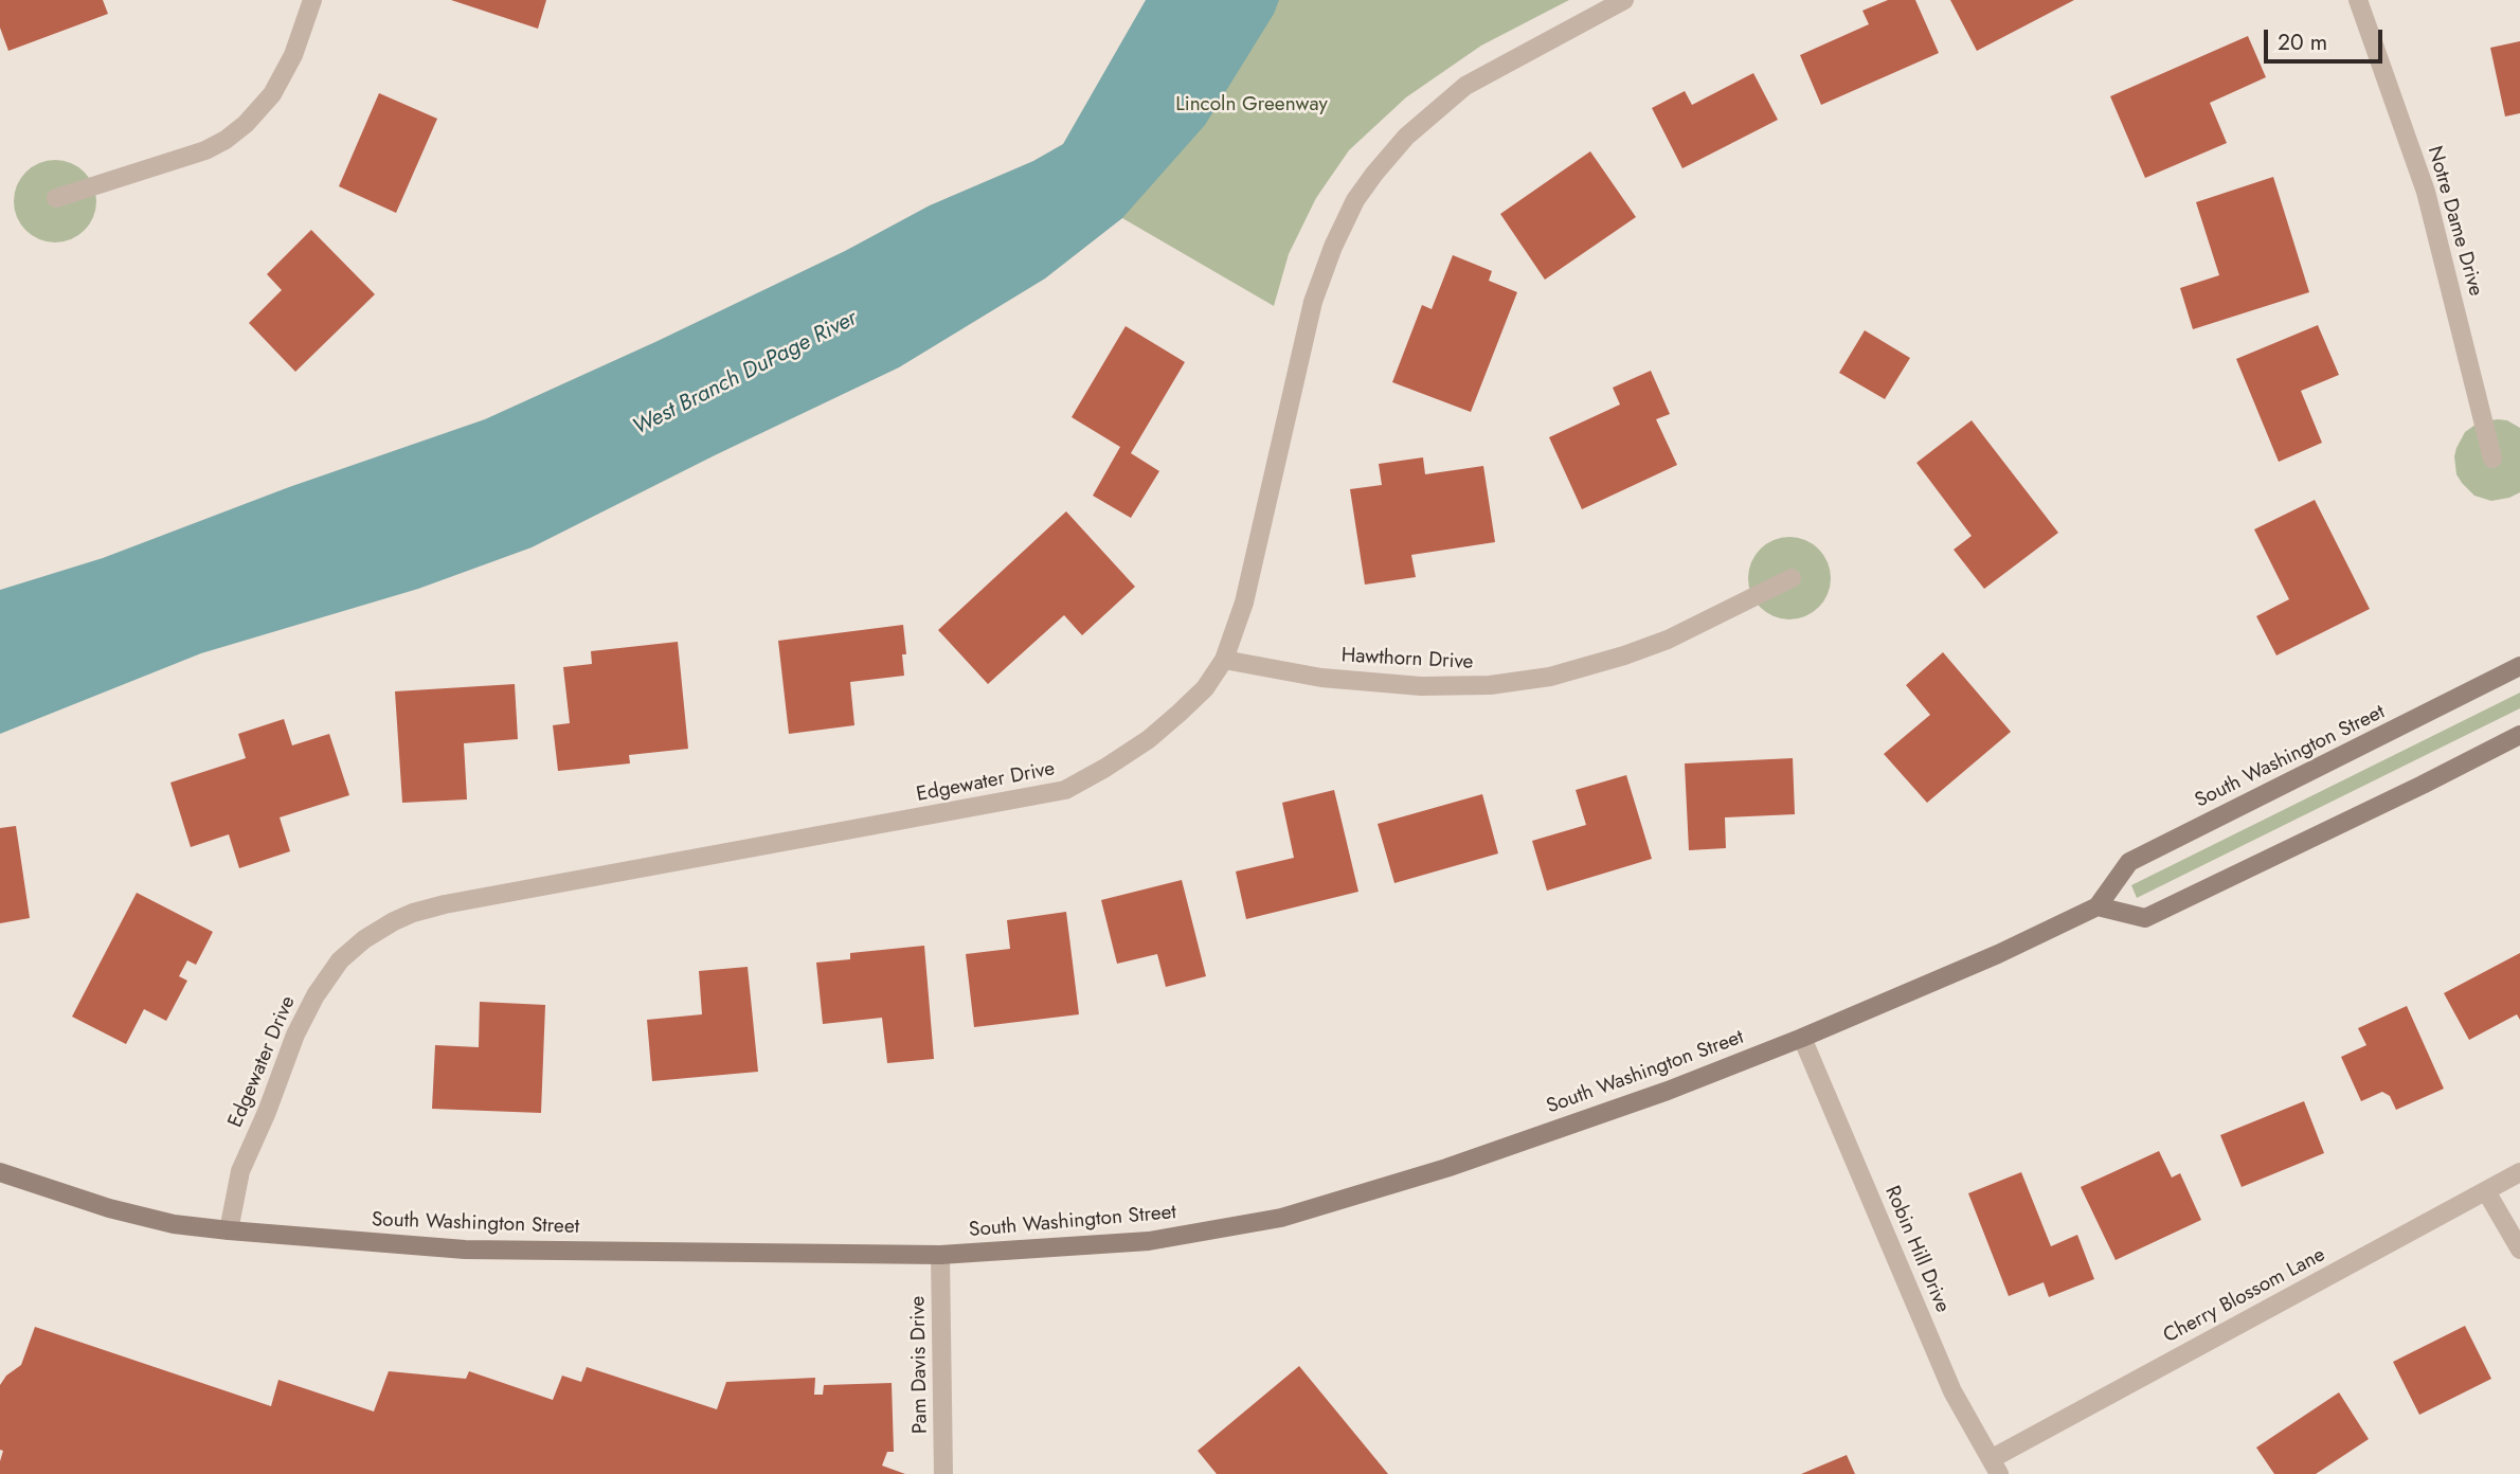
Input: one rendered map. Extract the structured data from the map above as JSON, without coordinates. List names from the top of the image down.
{
  "streets": {
    "main road": ["South Washington Street"],
    "street": [
      "Notre Dame Drive",
      "Hawthorn Drive",
      "Edgewater Drive",
      "Robin Hill Drive",
      "Cherry Blossom Lane",
      "Pam Davis Drive"
    ]
  },
  "crossings": [
    ["Hawthorn Drive", "Edgewater Drive"],
    ["South Washington Street", "Edgewater Drive"],
    ["South Washington Street", "Robin Hill Drive"],
    ["South Washington Street", "Pam Davis Drive"],
    ["Robin Hill Drive", "Cherry Blossom Lane"]
  ],
  "water": ["West Branch DuPage River"],
  "parks": ["Lincoln Greenway"],
  "scale_bar": "20 m"
}
